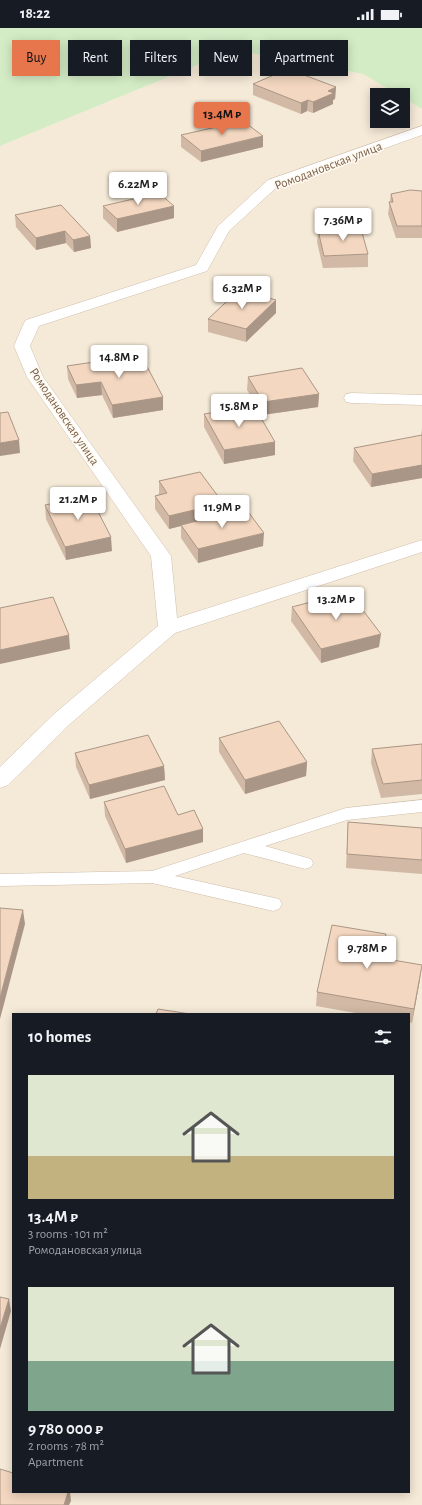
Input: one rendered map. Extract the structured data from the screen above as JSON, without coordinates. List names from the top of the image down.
{
  "streets": {
    "street": ["Ромодановская улица"]
  },
  "page": {
    "status": "18:22",
    "chip": [
      "Buy",
      "Rent",
      "Filters",
      "New",
      "Apartment"
    ],
    "price": [
      "13.4M ₽",
      "6.22M ₽",
      "7.36M ₽",
      "6.32M ₽",
      "14.8M ₽",
      "15.8M ₽",
      "21.2M ₽",
      "11.9M ₽",
      "13.2M ₽",
      "9.78M ₽"
    ],
    "heading": "10 homes",
    "list": [
      {
        "name": "13.4M ₽",
        "note": "3 rooms · 101 m² · Ромодановская улица"
      },
      {
        "name": "9 780 000 ₽",
        "note": "2 rooms · 78 m² · Apartment"
      }
    ]
  }
}
